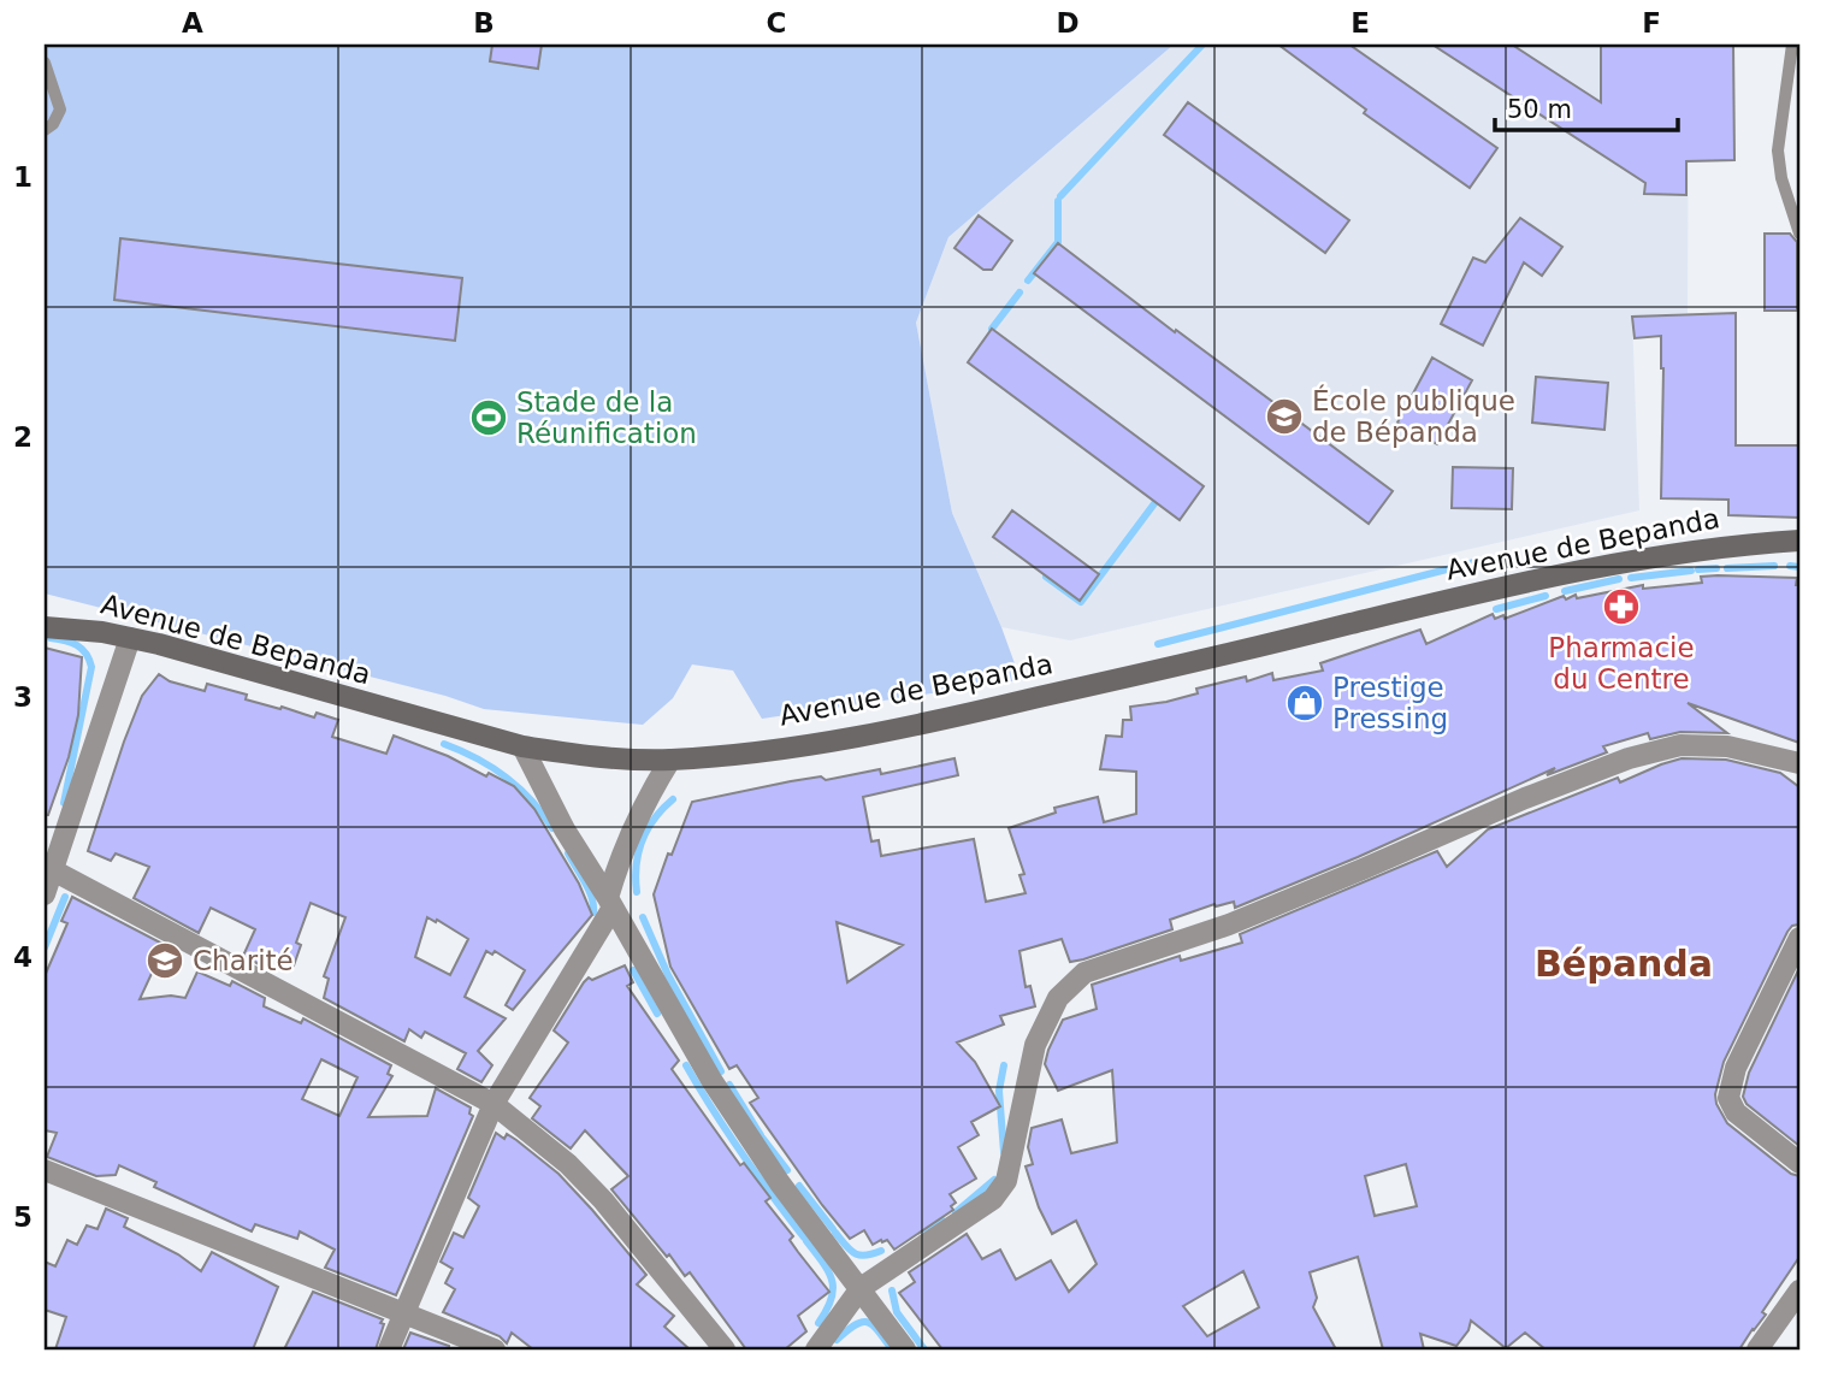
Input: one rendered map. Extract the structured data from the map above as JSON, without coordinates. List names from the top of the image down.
{
  "streets": {
    "main road": ["Avenue de Bepanda"]
  },
  "districts": ["Bépanda"],
  "places": {
    "school or university": ["École publique de Bépanda", "Charité"],
    "sports": ["Stade de la Réunification"],
    "pharmacy": ["Pharmacie du Centre"],
    "shop": ["Prestige Pressing"]
  },
  "scale_bar": "50 m",
  "grid": {
    "columns": [
      "A",
      "B",
      "C",
      "D",
      "E",
      "F"
    ],
    "rows": [
      "1",
      "2",
      "3",
      "4",
      "5"
    ]
  }
}
